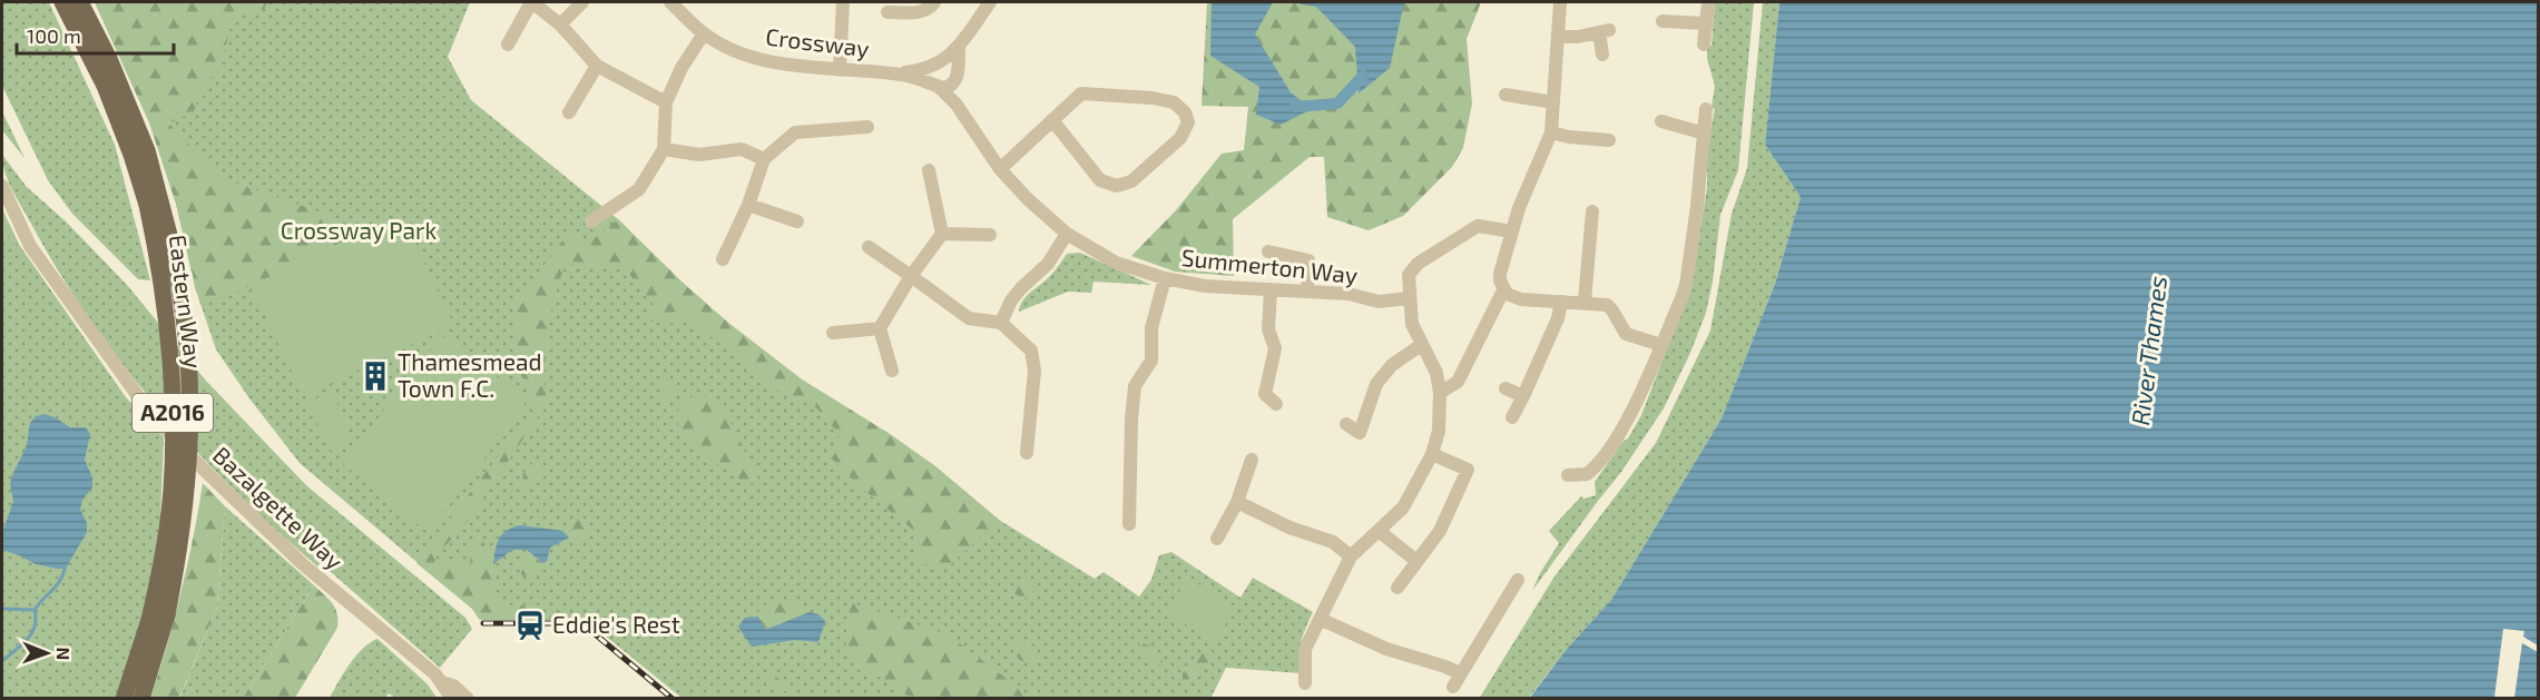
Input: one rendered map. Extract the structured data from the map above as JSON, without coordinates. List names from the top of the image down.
{
  "streets": {
    "main road": ["Eastern Way", "A2016"],
    "street": ["Crossway", "Summerton Way", "Bazalgette Way"]
  },
  "crossings": [
    ["Crossway", "Summerton Way"]
  ],
  "water": ["River Thames"],
  "parks": ["Crossway Park"],
  "places": {
    "building": ["Thamesmead Town F.C."],
    "station": ["Eddie's Rest"]
  },
  "scale_bar": "100 m",
  "north": "right"
}
